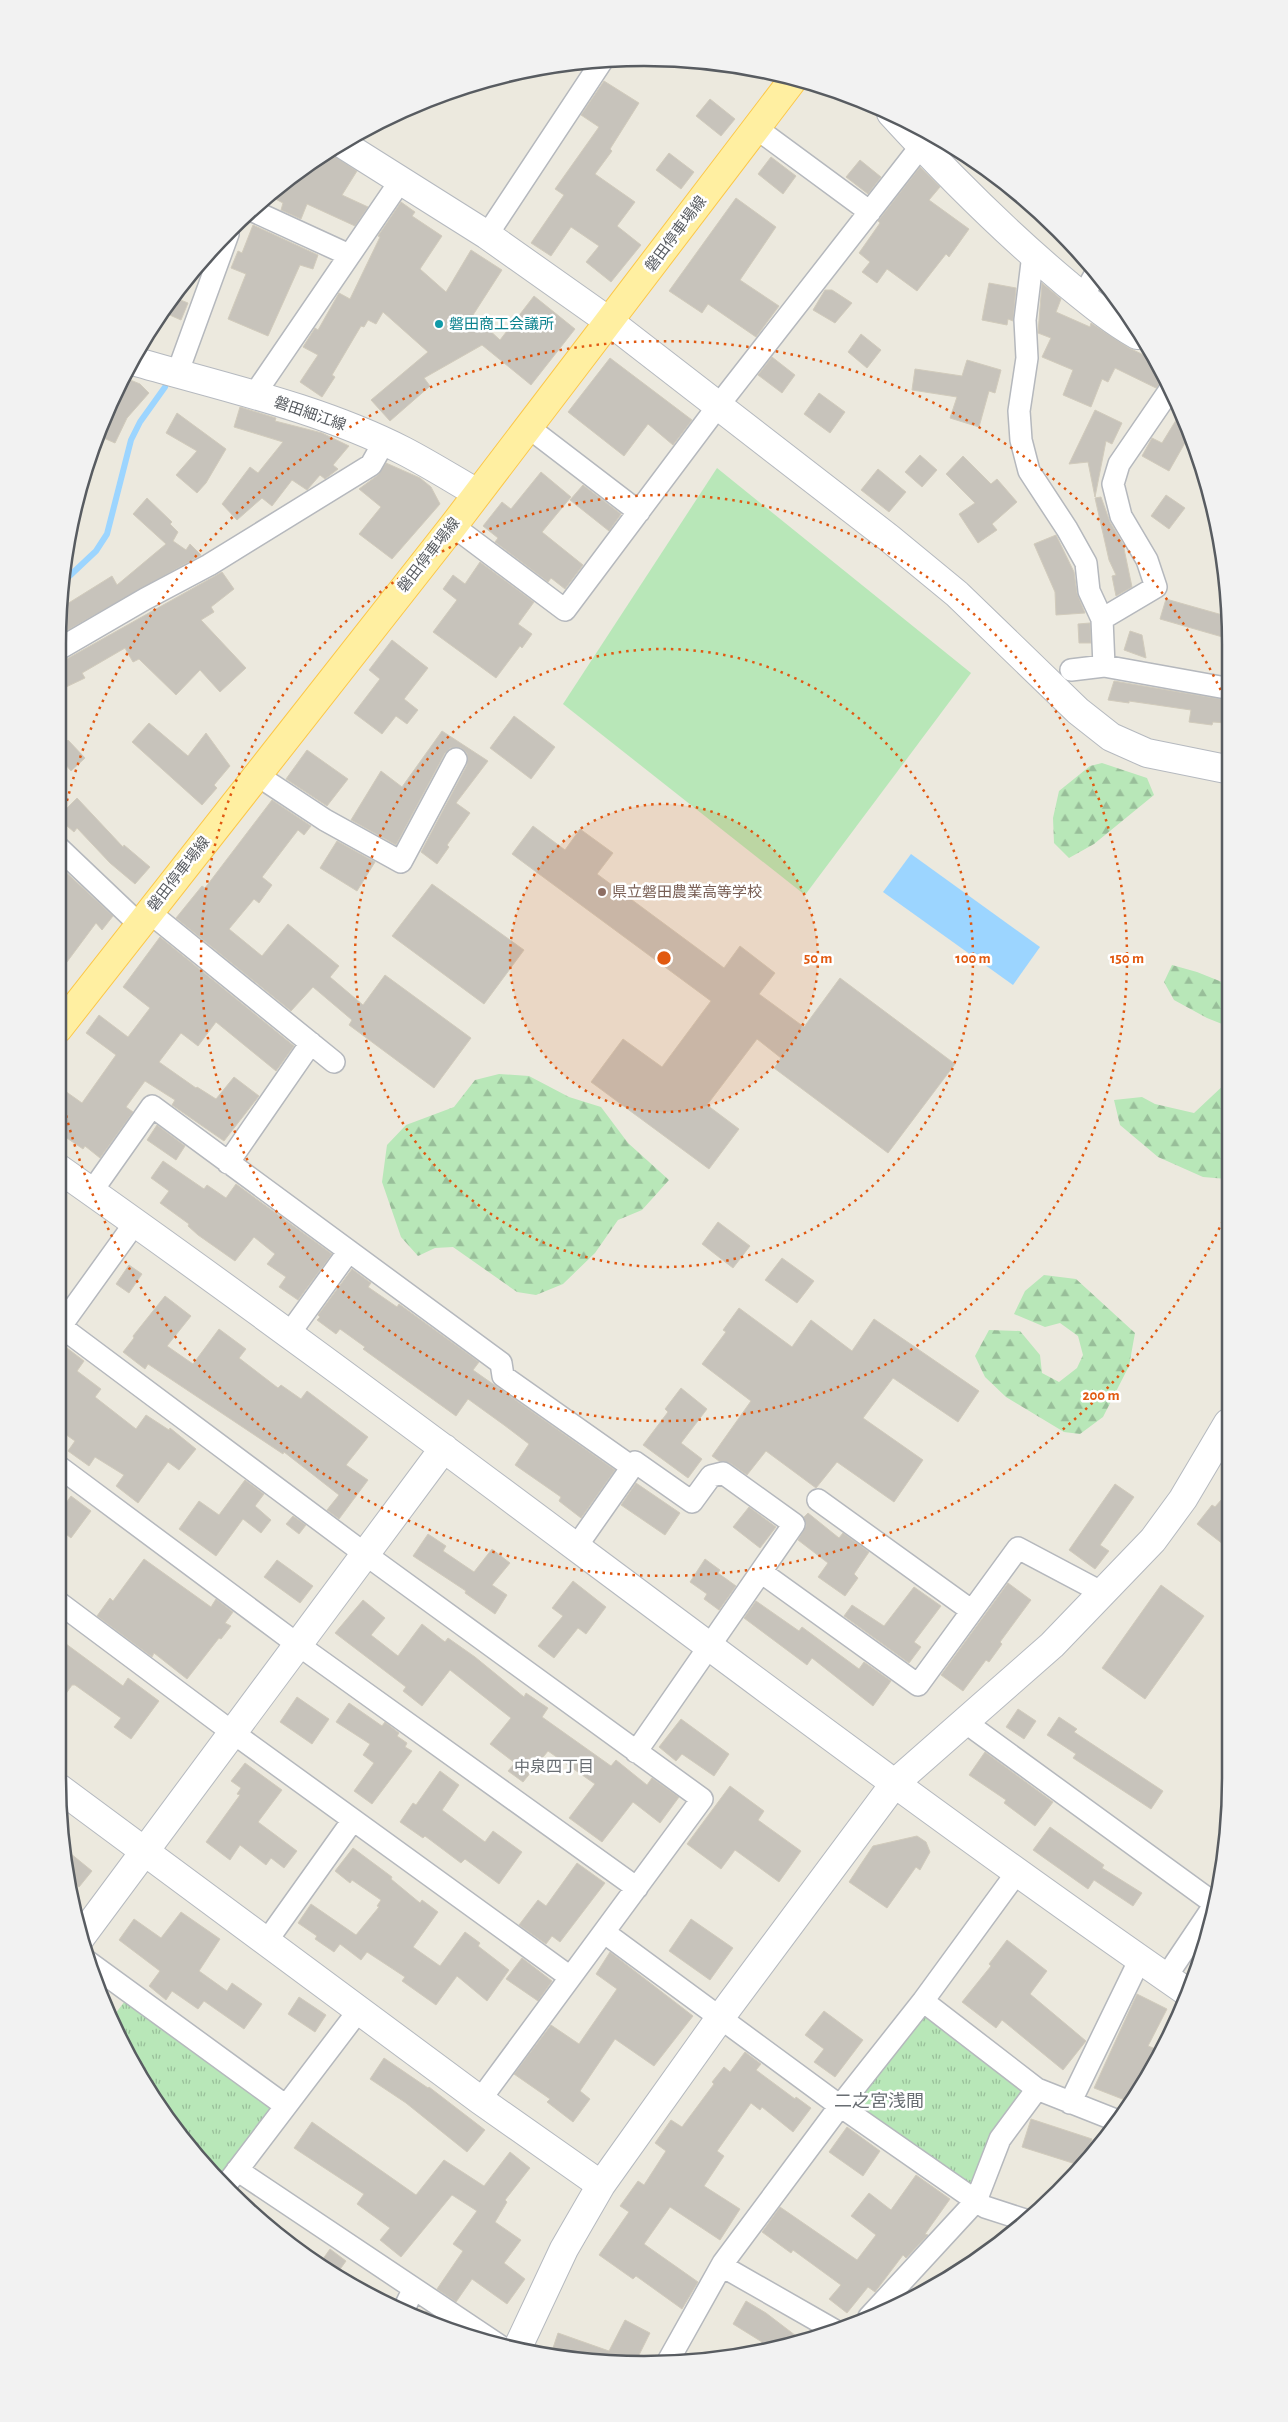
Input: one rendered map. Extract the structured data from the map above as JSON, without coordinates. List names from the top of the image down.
{
  "streets": {
    "main road": ["磐田停車場線"],
    "street": ["磐田細江線"]
  },
  "crossings": [
    ["磐田停車場線", "磐田細江線"]
  ],
  "districts": ["中泉四丁目", "二之宮浅間"],
  "places": ["磐田商工会議所", "県立磐田農業高等学校"],
  "rings": [
    "50 m",
    "100 m",
    "150 m",
    "200 m"
  ]
}
